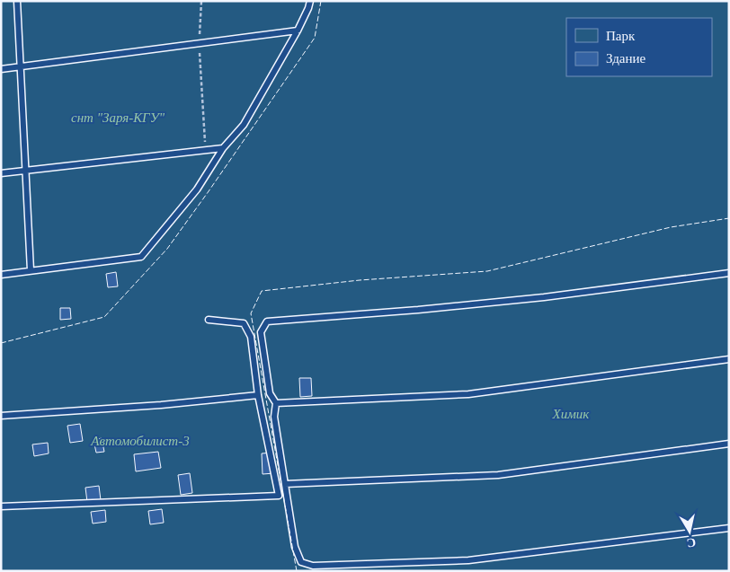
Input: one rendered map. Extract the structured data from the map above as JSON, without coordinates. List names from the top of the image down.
{
  "parks": ["снт \"Заря-КГУ\"", "Химик", "Автомобилист-3"],
  "legend": ["Парк", "Здание"],
  "north": "bottom"
}
